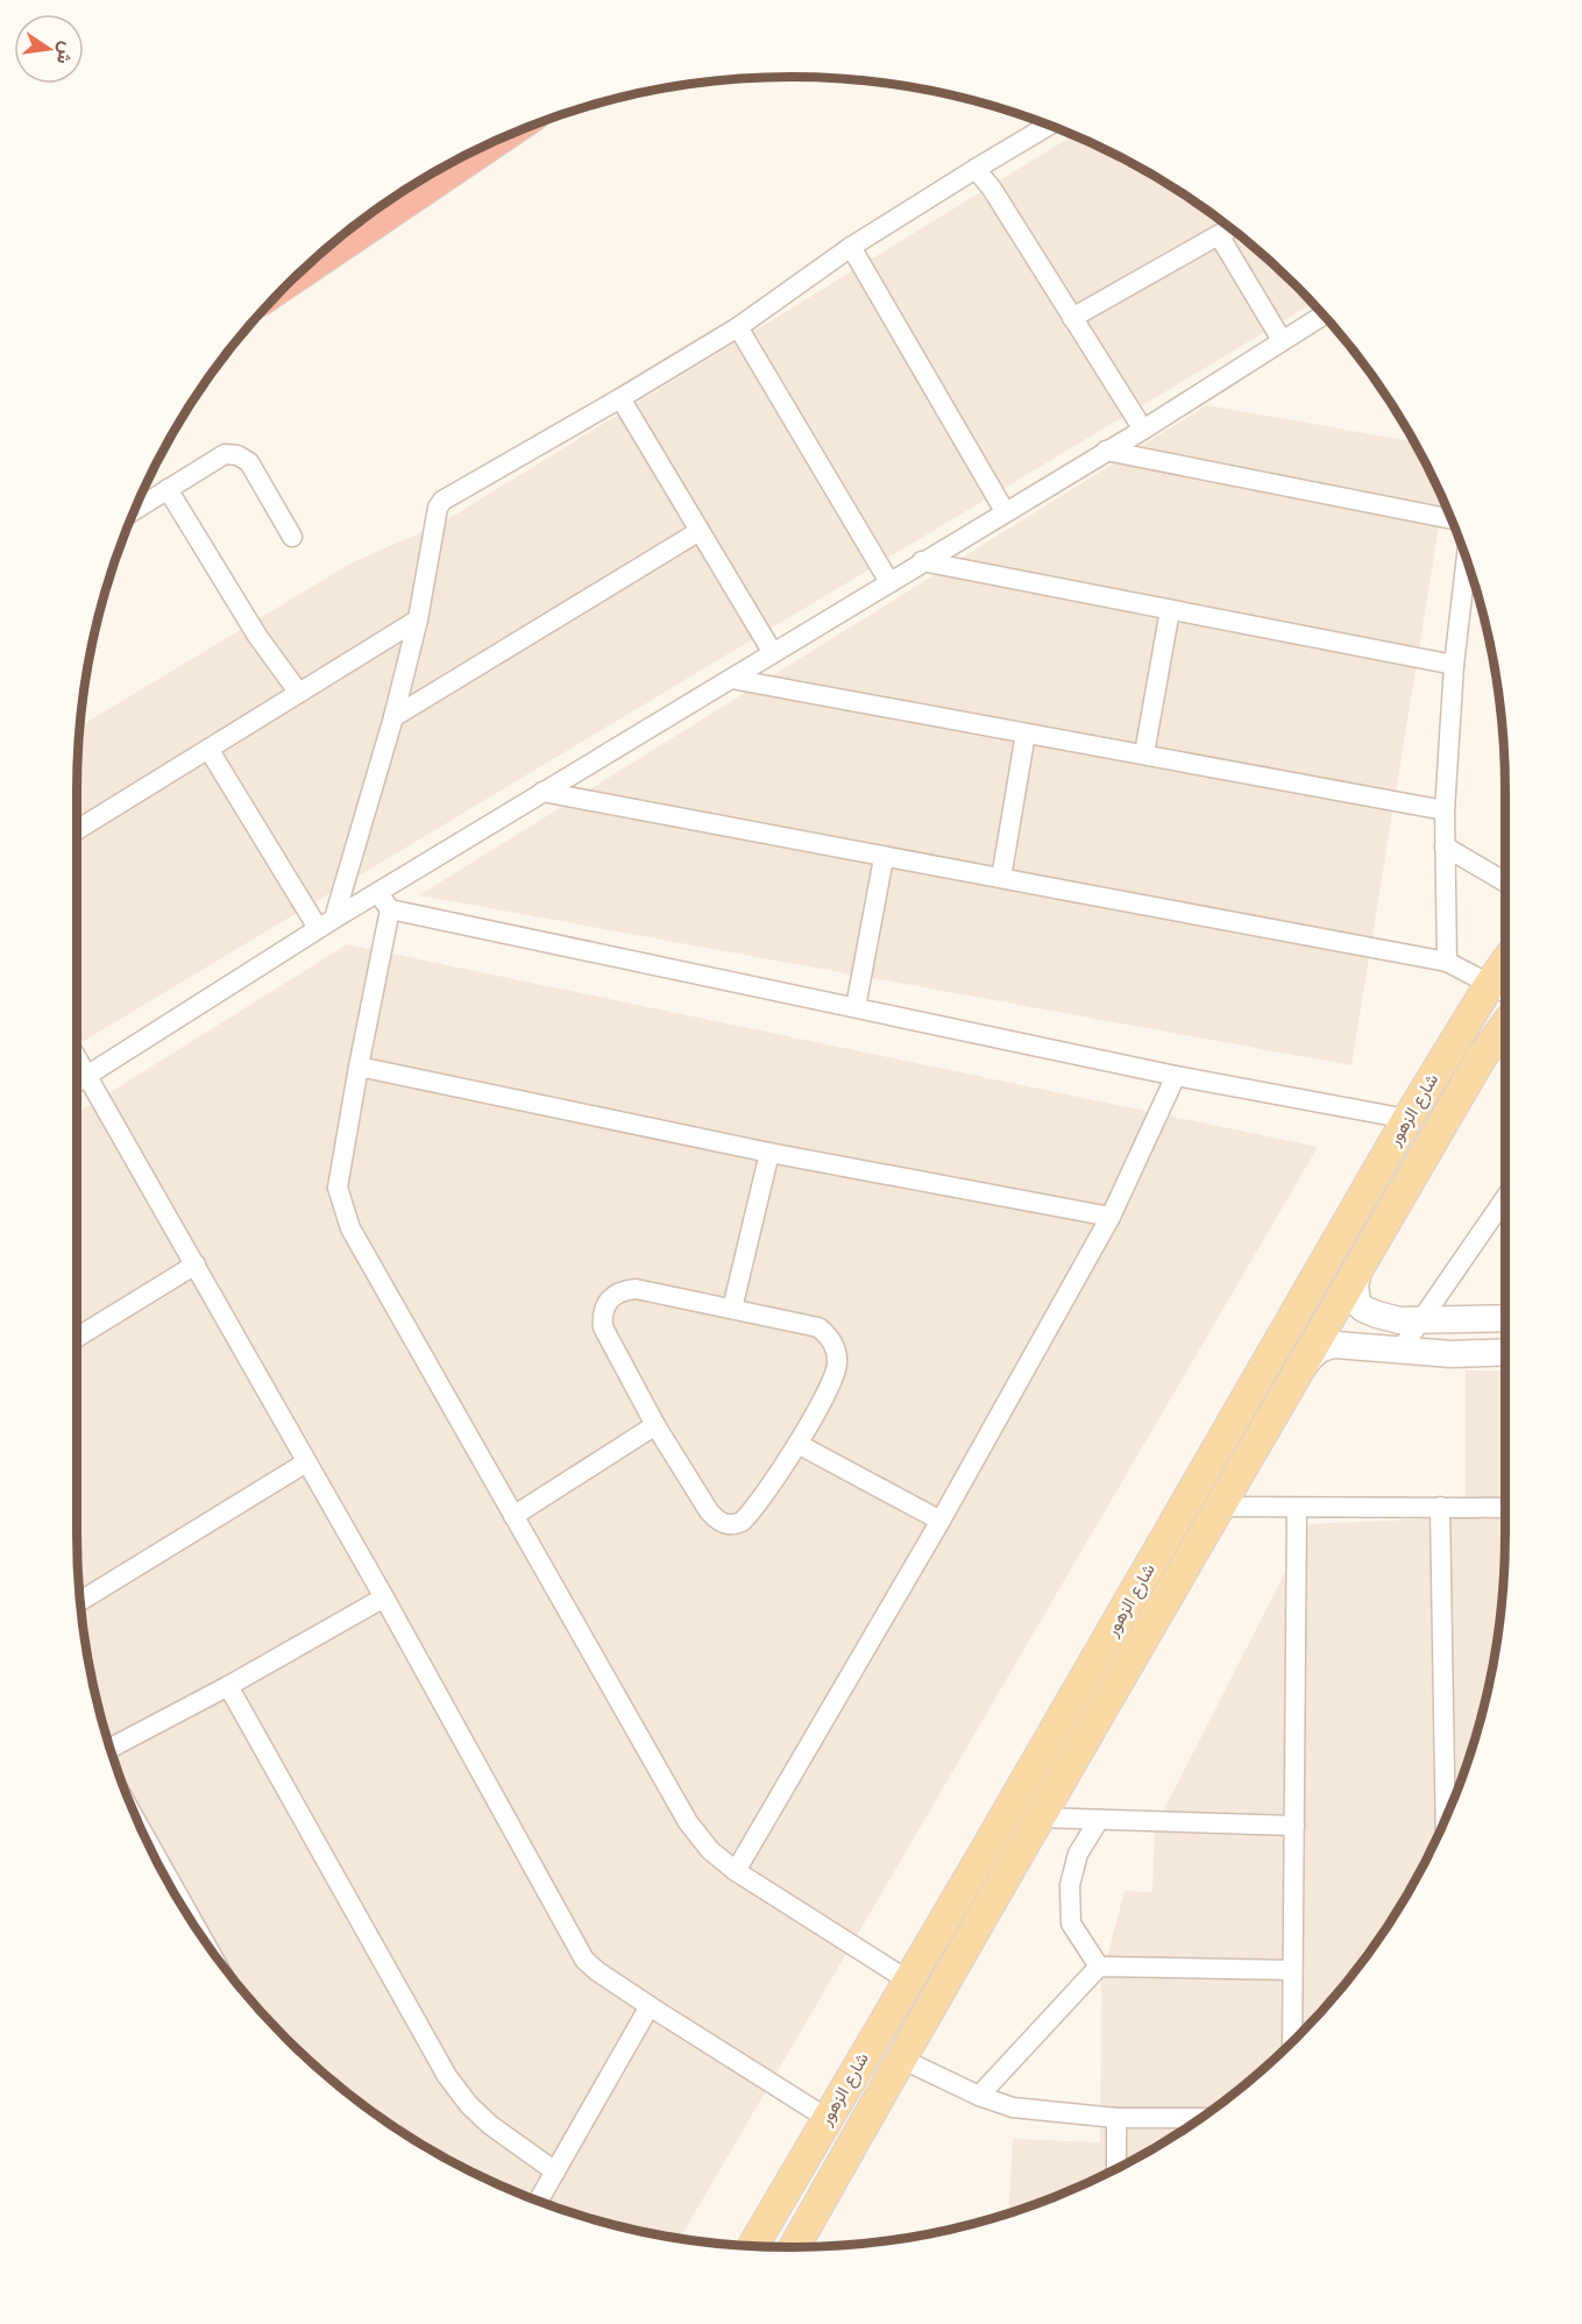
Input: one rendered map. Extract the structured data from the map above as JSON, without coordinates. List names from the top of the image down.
{
  "streets": {
    "main road": ["شارع الزهور"]
  },
  "north": "right"
}
